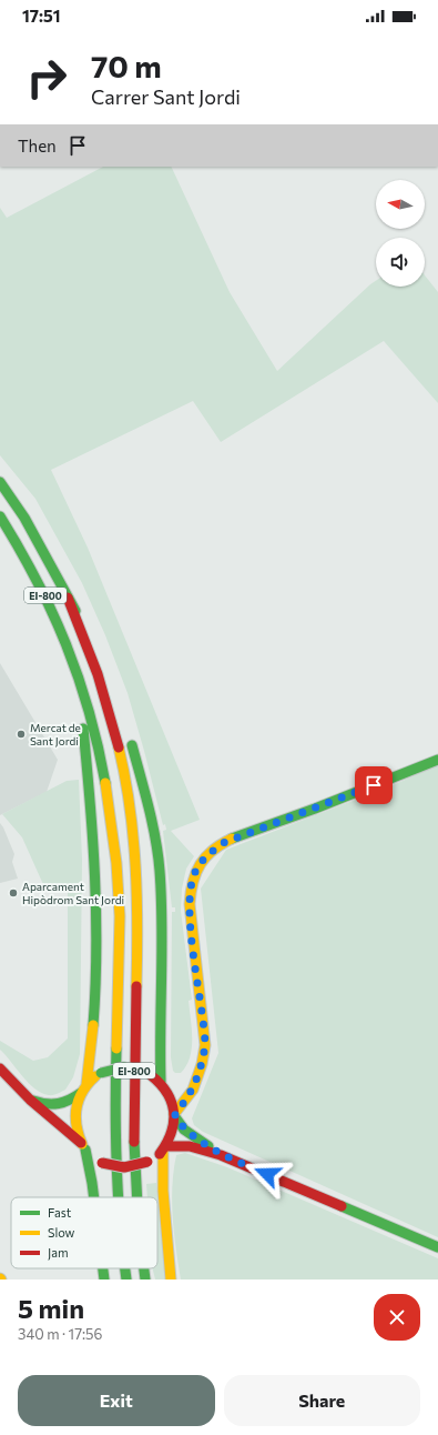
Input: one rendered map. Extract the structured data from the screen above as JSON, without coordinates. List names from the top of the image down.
{
  "streets": {
    "main road": ["EI-800"]
  },
  "places": ["Mercat de Sant Jordi", "Aparcament Hipòdrom Sant Jordi"],
  "legend": ["Fast", "Slow", "Jam"],
  "north": "left",
  "page": {
    "status": "17:51",
    "turn": ["70 m", "Carrer Sant Jordi"],
    "then": "Then",
    "heading": ["5 min", "340 m · 17:56"],
    "buttons": ["Exit", "Share"]
  }
}
